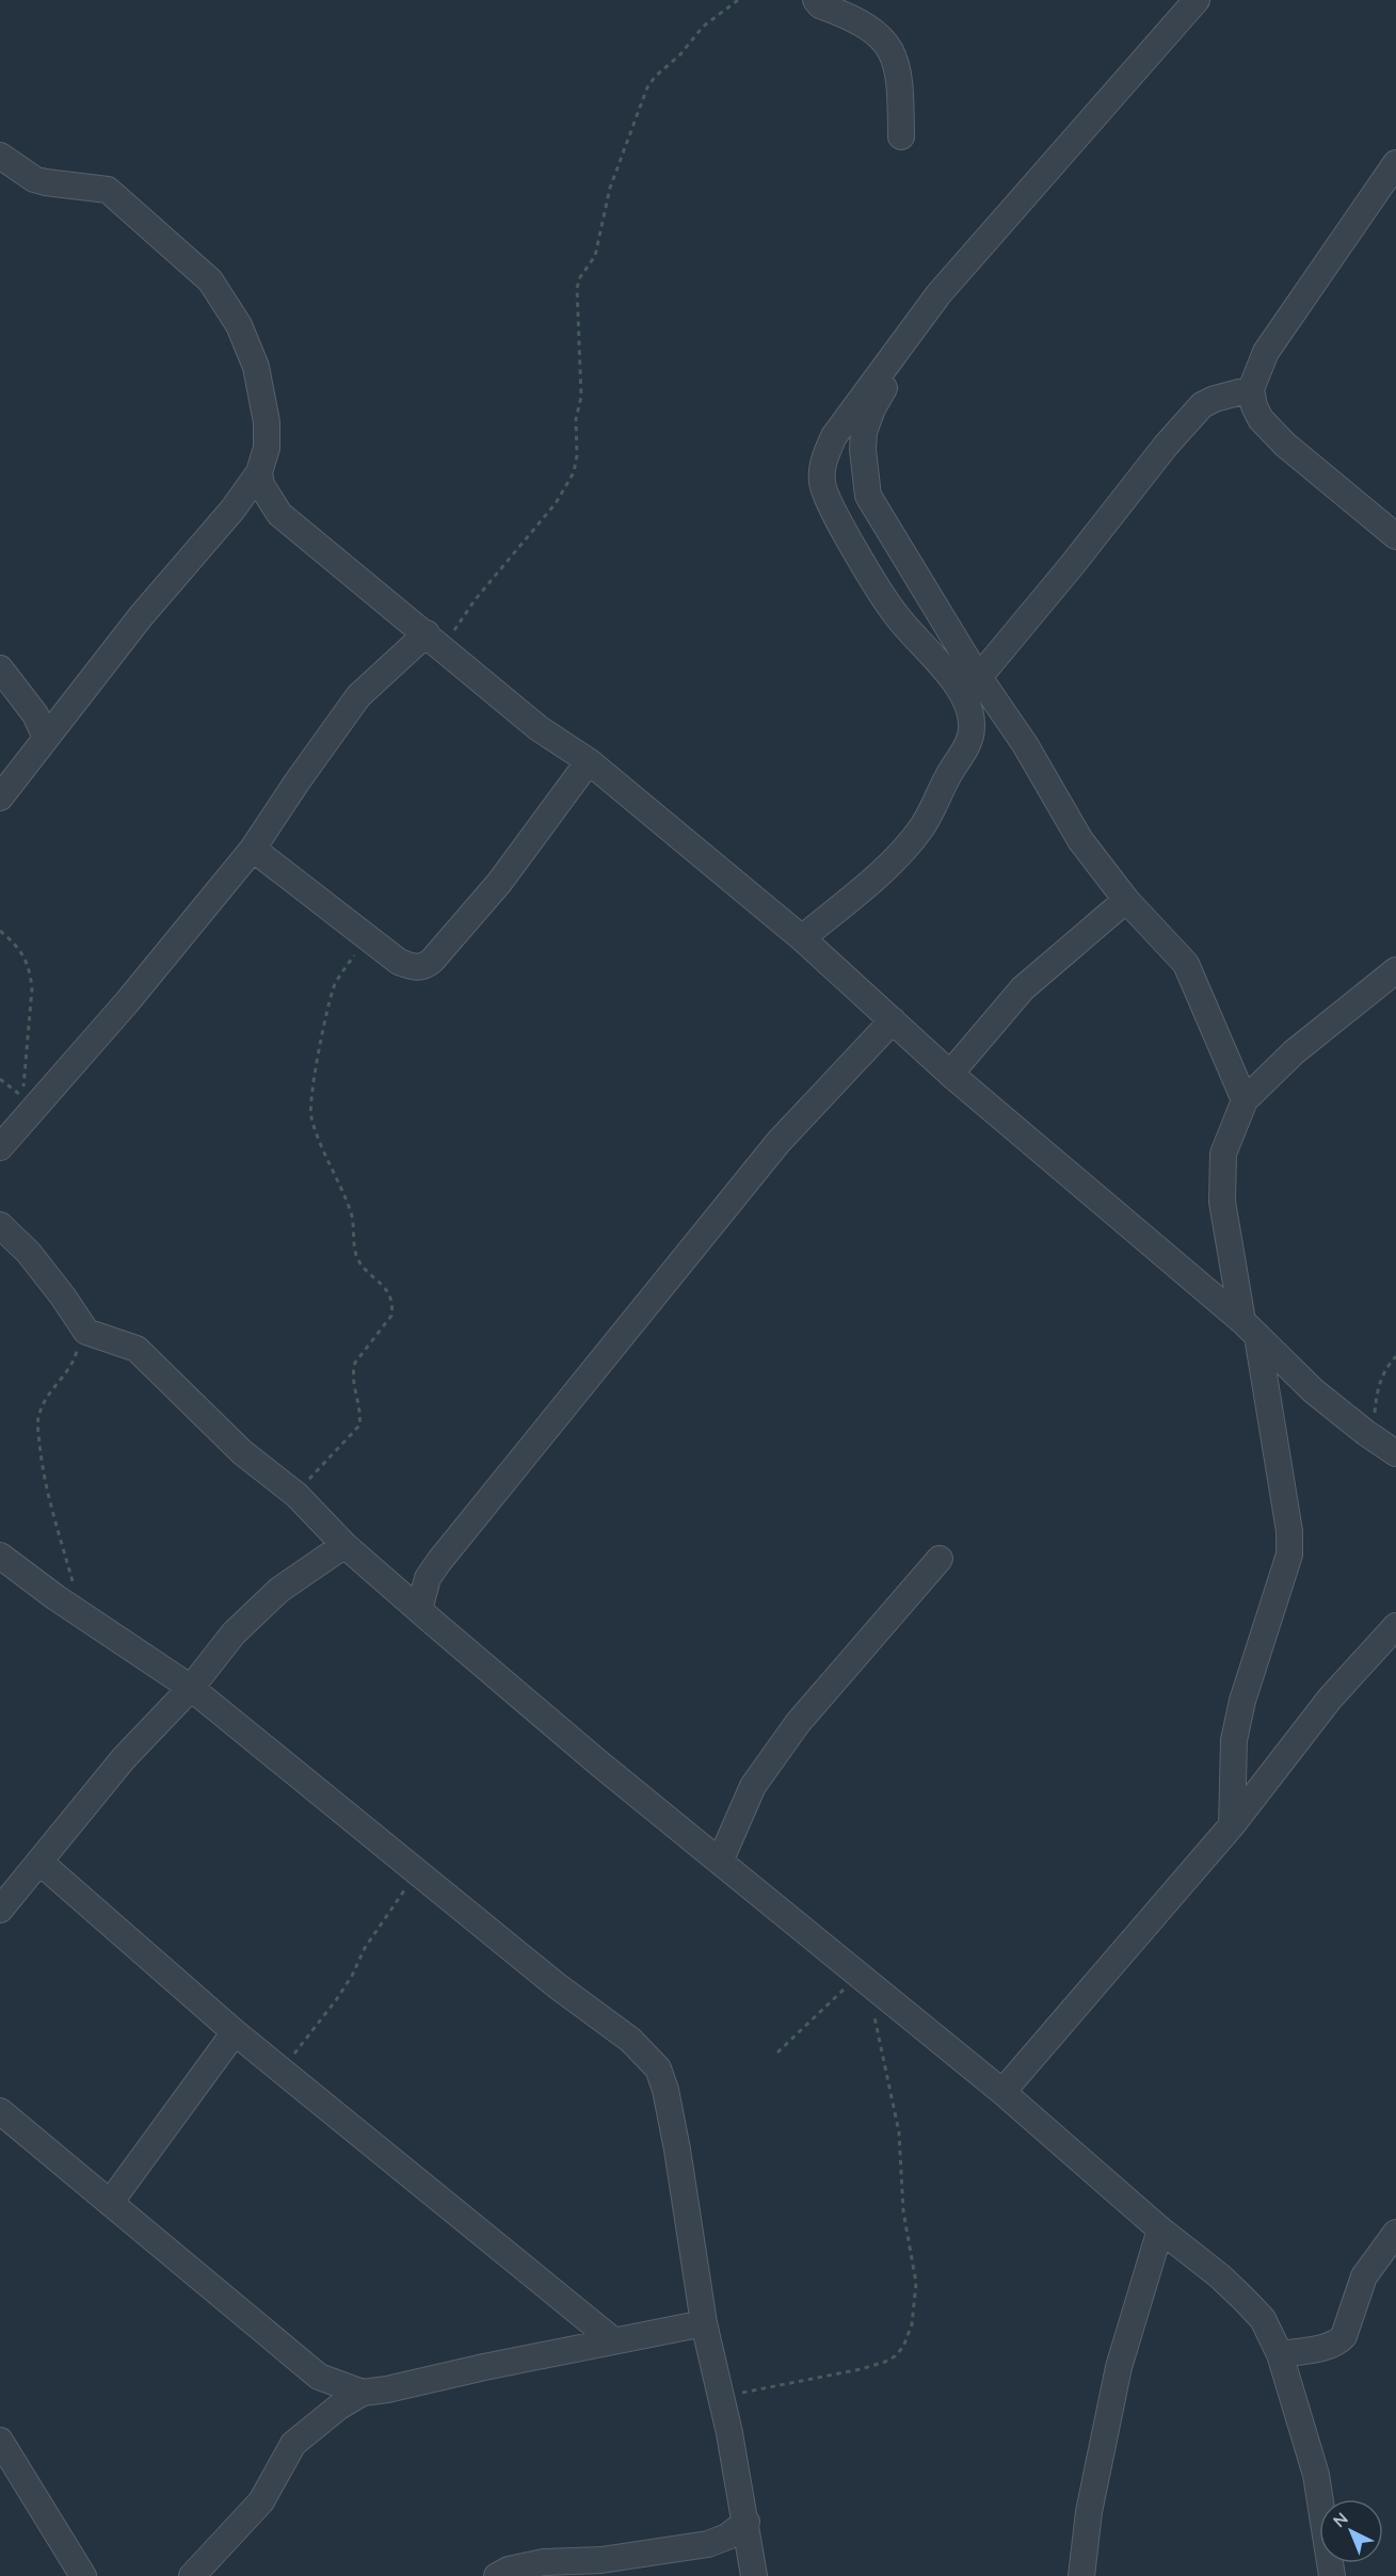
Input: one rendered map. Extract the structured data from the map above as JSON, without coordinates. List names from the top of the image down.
{
  "north": "top left"
}
